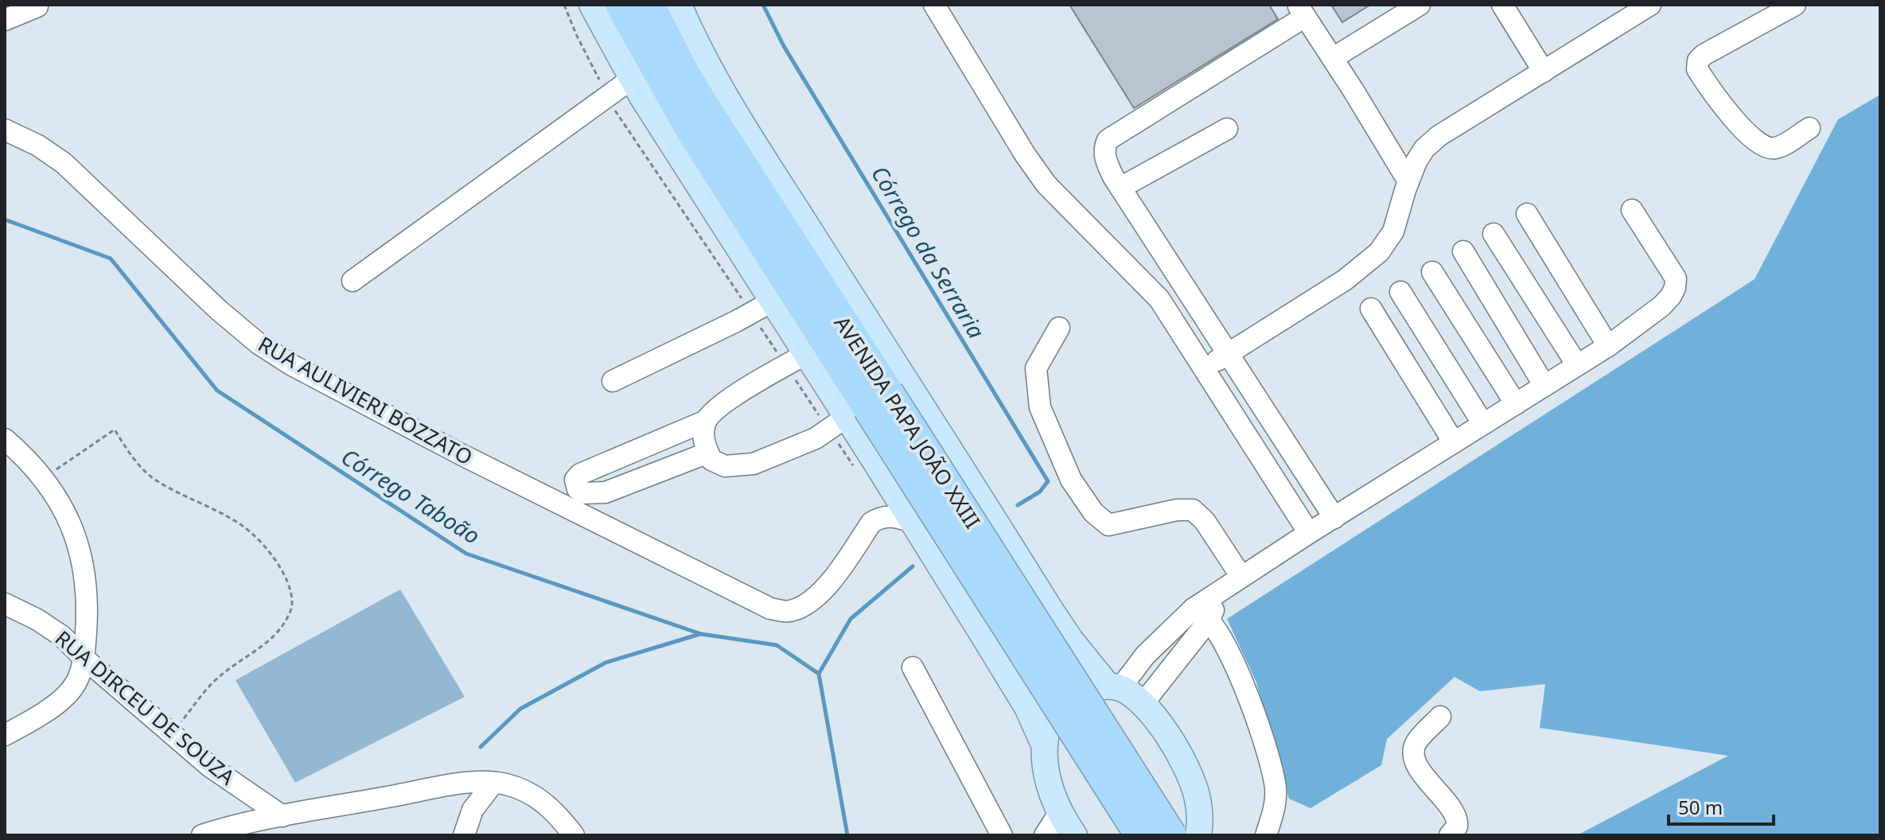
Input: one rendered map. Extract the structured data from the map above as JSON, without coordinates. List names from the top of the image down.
{
  "streets": {
    "highway": ["AVENIDA PAPA JOÃO XXIII"],
    "street": ["RUA AULIVIERI BOZZATO", "RUA DIRCEU DE SOUZA"]
  },
  "crossings": [
    ["RUA AULIVIERI BOZZATO", "AVENIDA PAPA JOÃO XXIII"]
  ],
  "water": ["Córrego da Serraria", "Córrego Taboão"],
  "scale_bar": "50 m"
}
